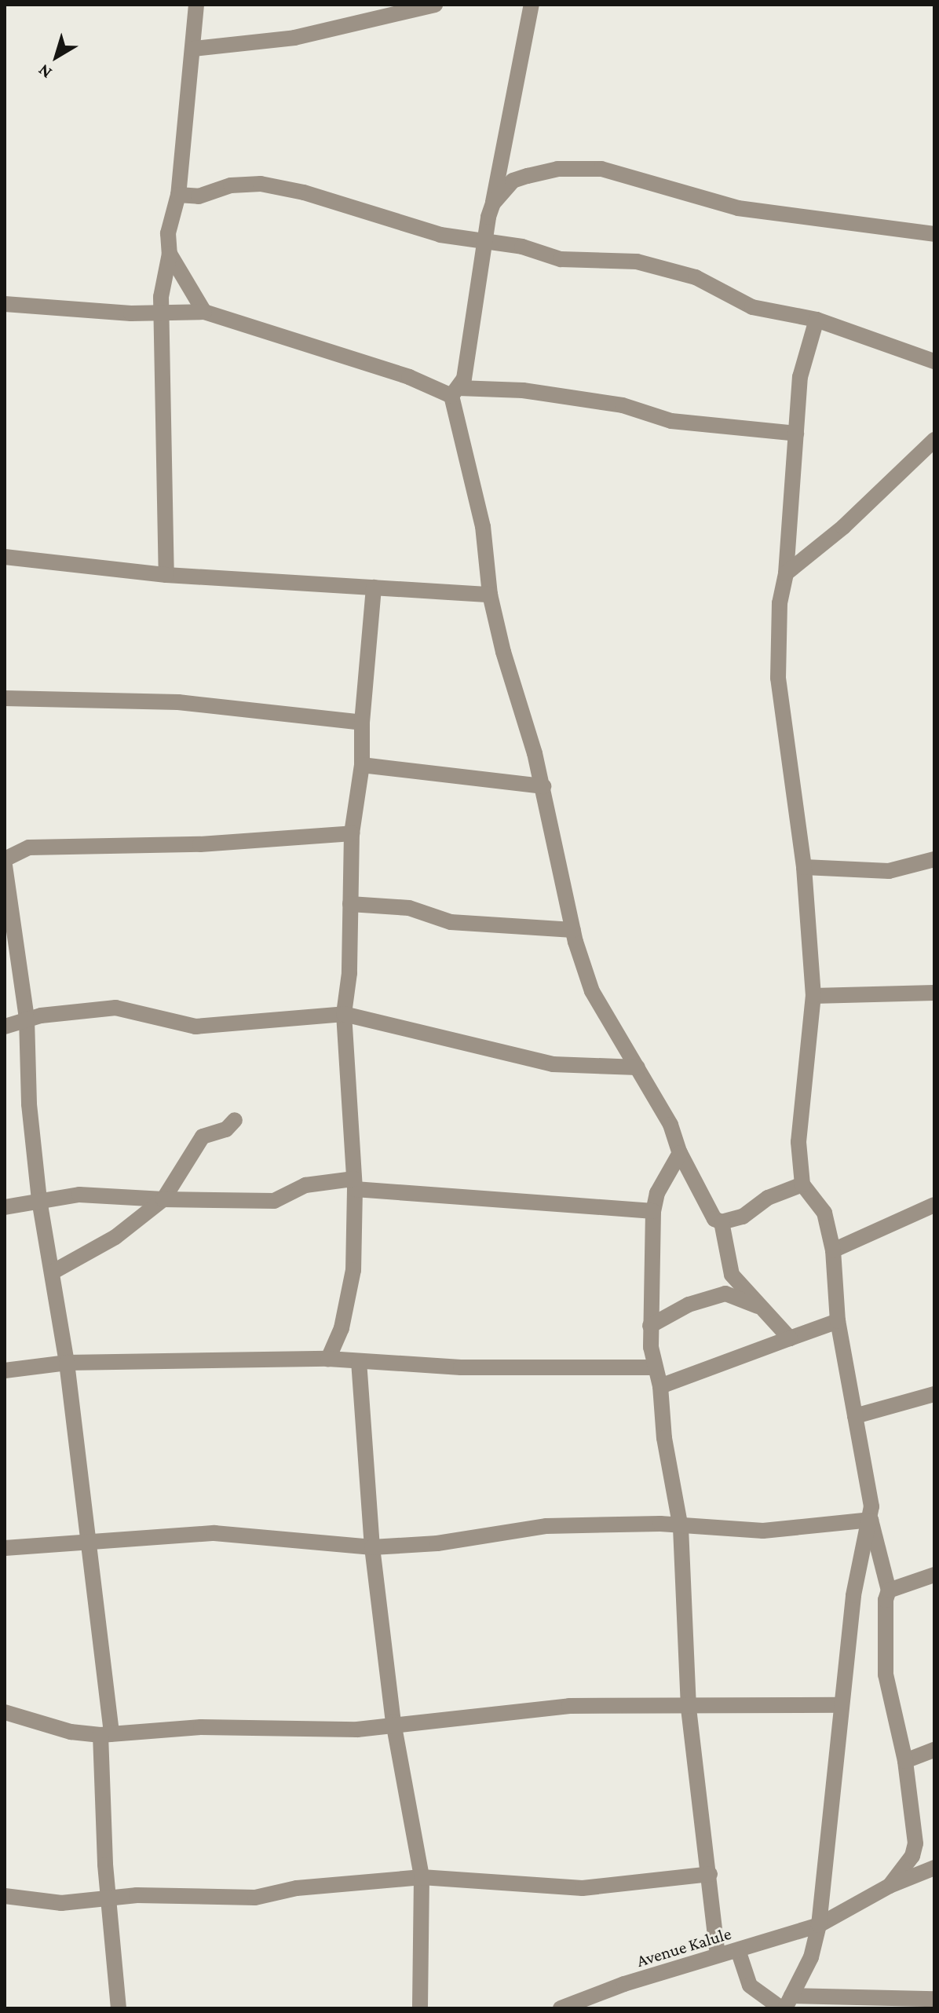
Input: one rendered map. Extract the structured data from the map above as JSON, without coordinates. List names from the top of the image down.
{
  "streets": {
    "street": ["Avenue Kalule"]
  },
  "north": "bottom left"
}
